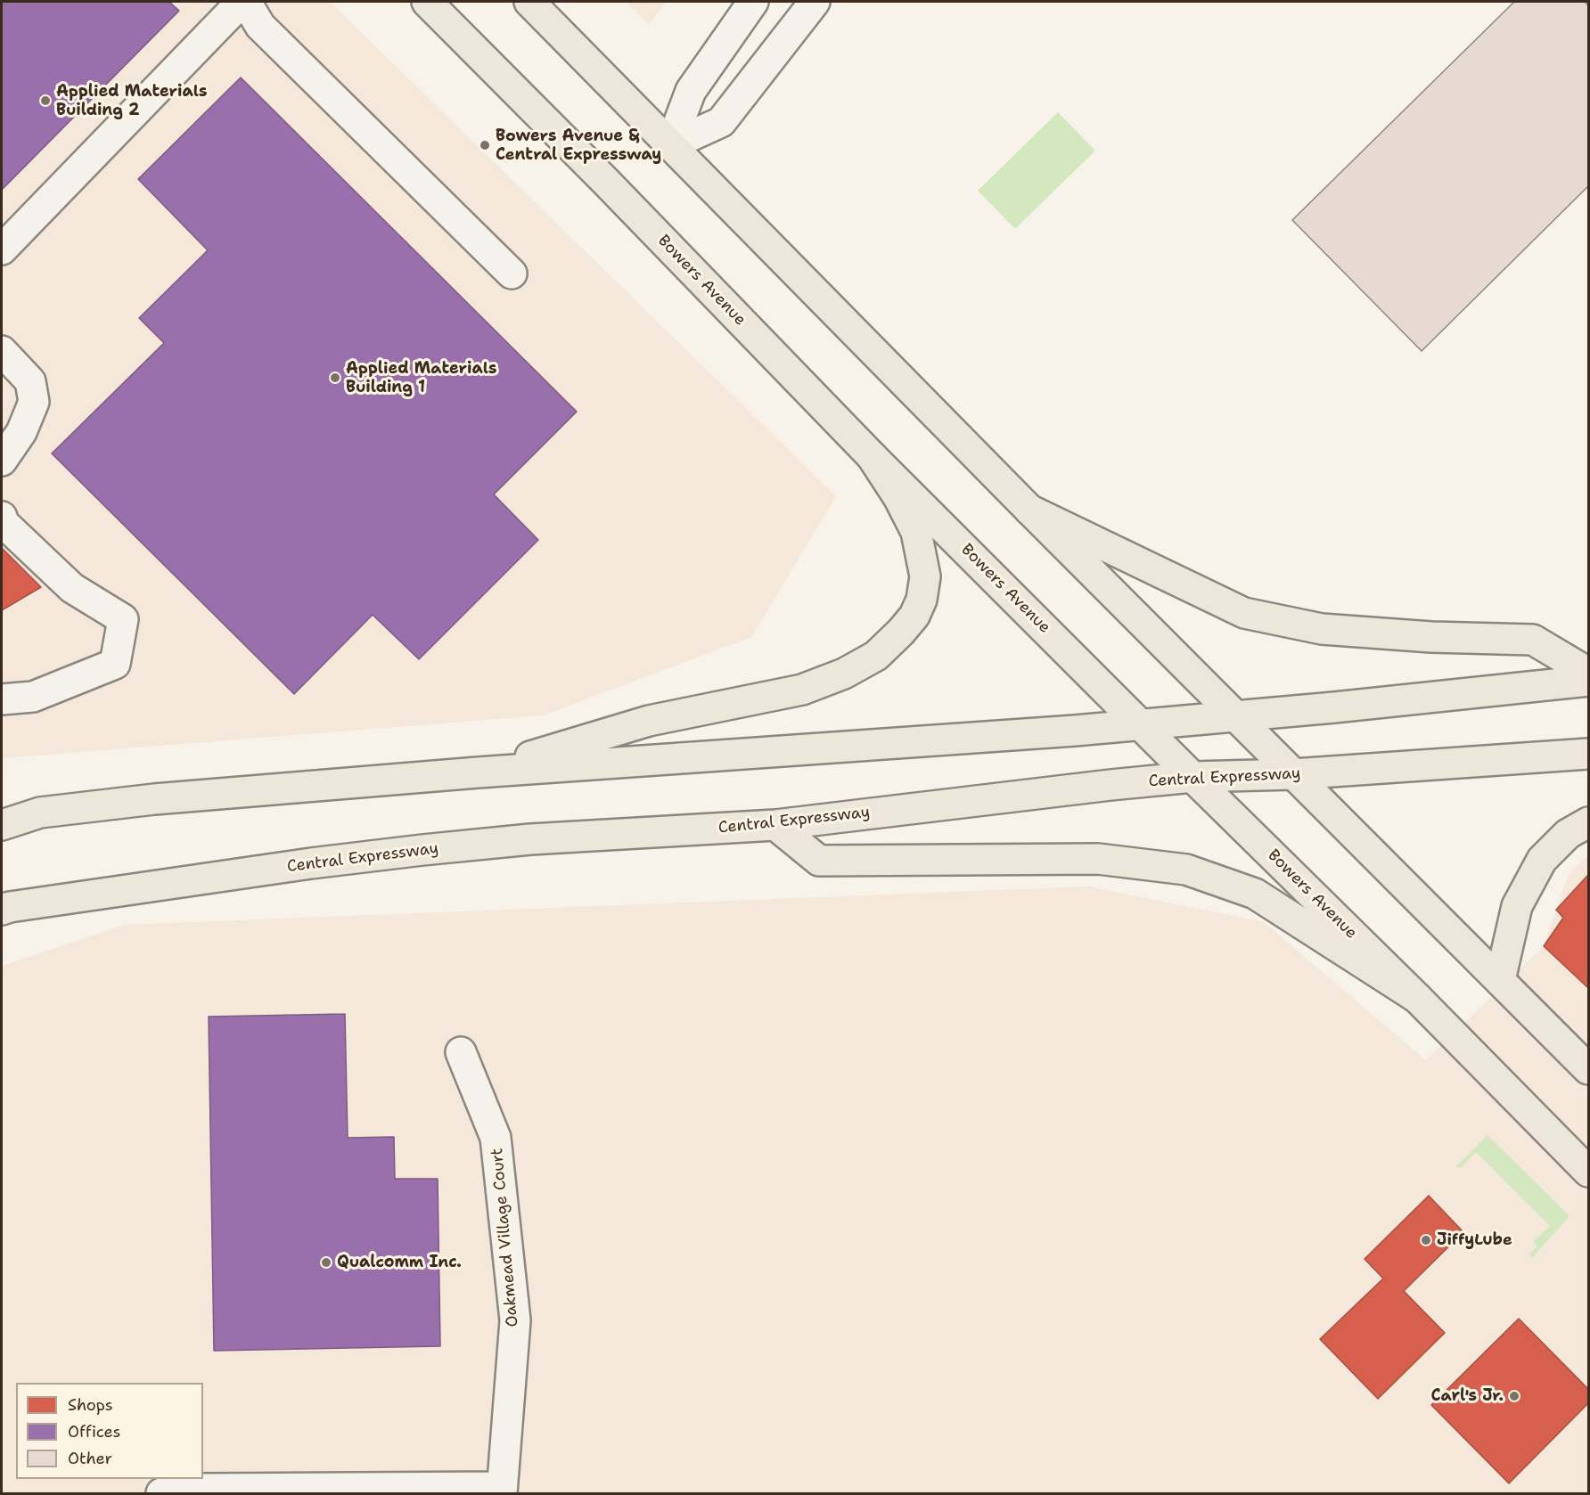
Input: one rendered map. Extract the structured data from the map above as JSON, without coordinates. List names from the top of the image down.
{
  "streets": {
    "main road": ["Bowers Avenue", "Central Expressway"],
    "street": ["Oakmead Village Court"]
  },
  "crossings": [
    ["Bowers Avenue", "Central Expressway"]
  ],
  "places": [
    "Applied Materials Building 2",
    "Bowers Avenue & Central Expressway",
    "Applied Materials Building 1",
    "JiffyLube",
    "Qualcomm Inc.",
    "Carl's Jr."
  ],
  "legend": ["Shops", "Offices", "Other"]
}
